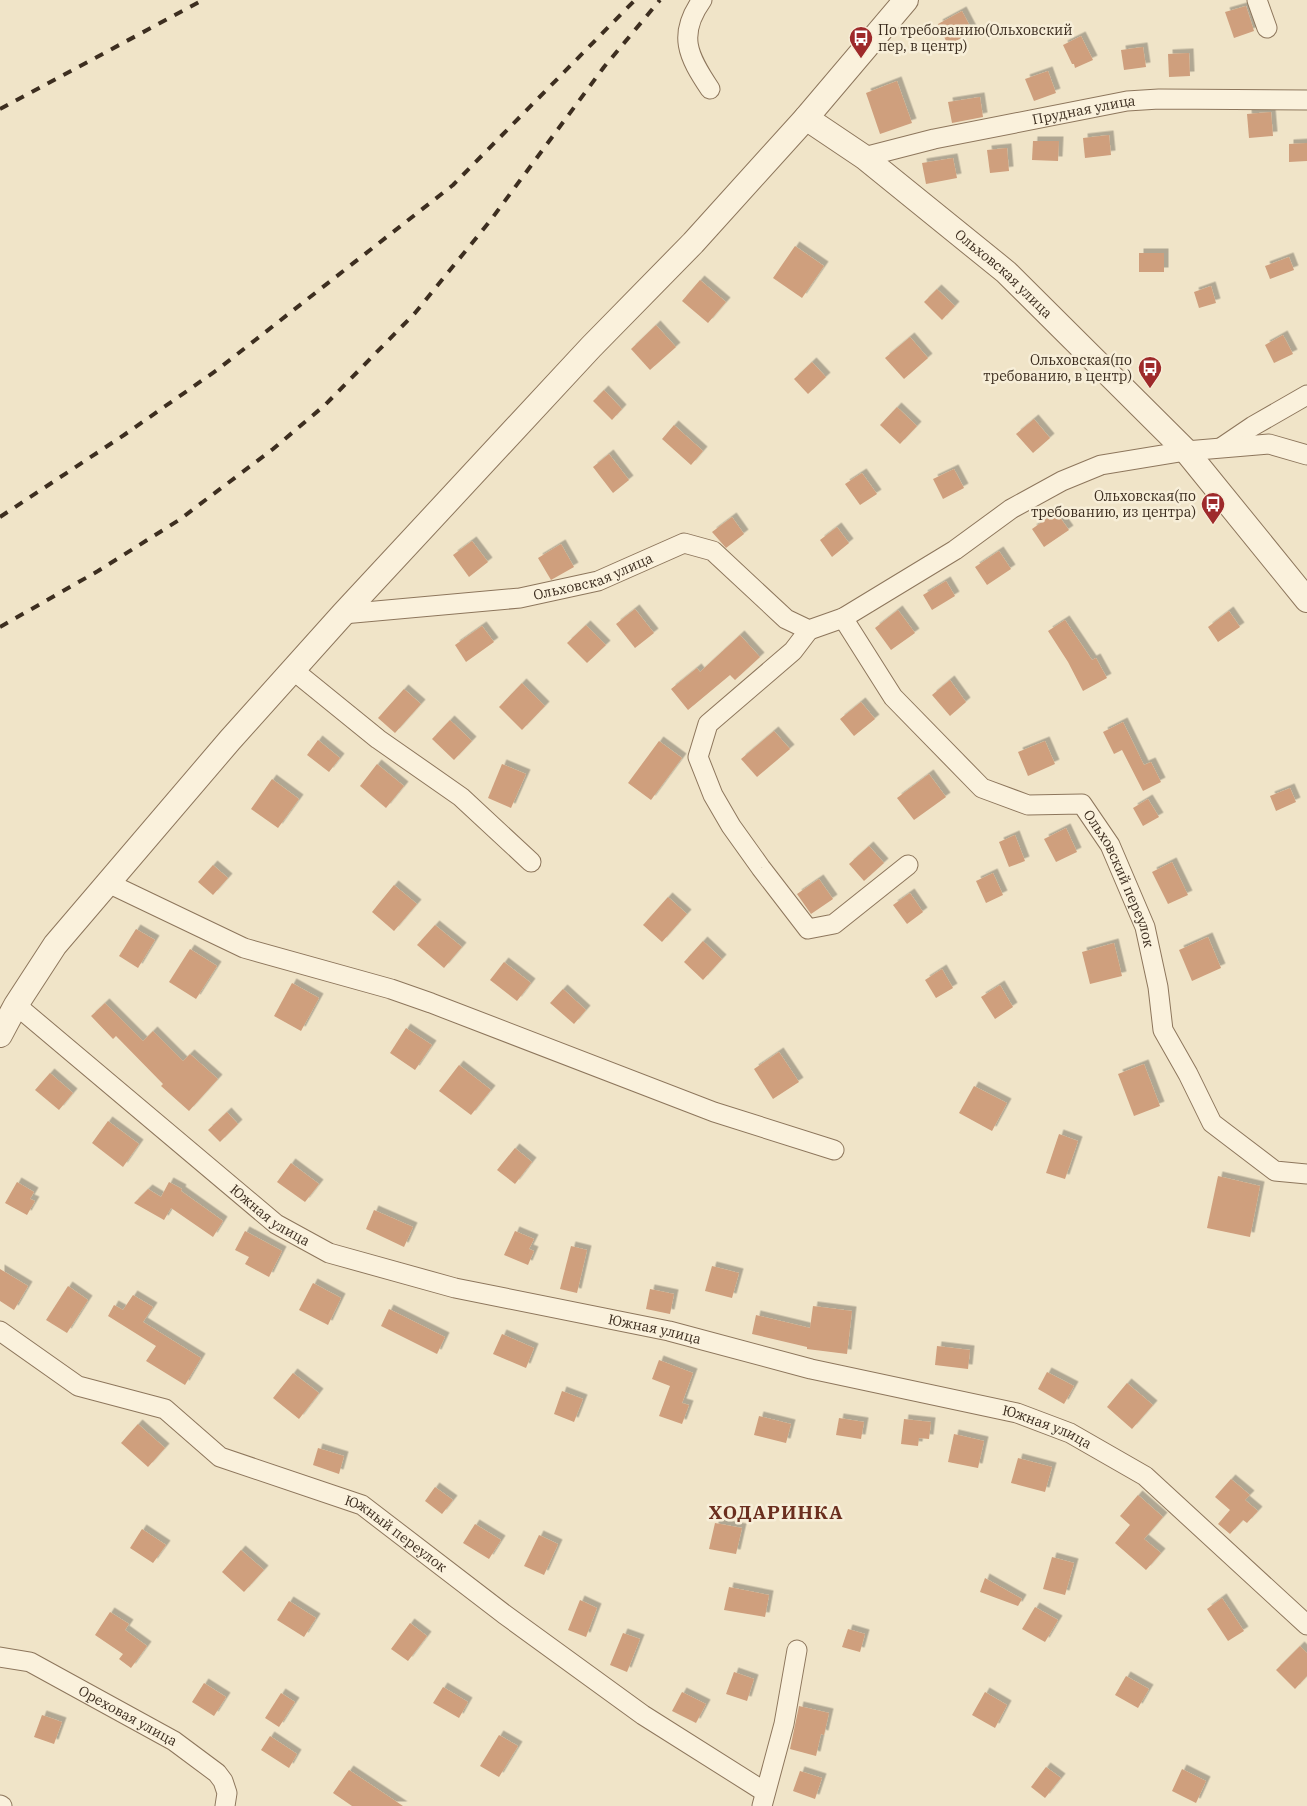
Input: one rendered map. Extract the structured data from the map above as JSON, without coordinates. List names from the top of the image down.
{
  "streets": {
    "street": [
      "Прудная улица",
      "Ольховская улица",
      "Ольховский переулок",
      "Южная улица",
      "Южный переулок",
      "Ореховая улица"
    ]
  },
  "crossings": [
    ["Прудная улица", "Ольховская улица"]
  ],
  "districts": ["ХОДАРИНКА"],
  "places": {
    "bus stop": ["По требованию(Ольховский пер, в центр)", "Ольховская(по требованию, в центр)", "Ольховская(по требованию, из центра)"]
  }
}
